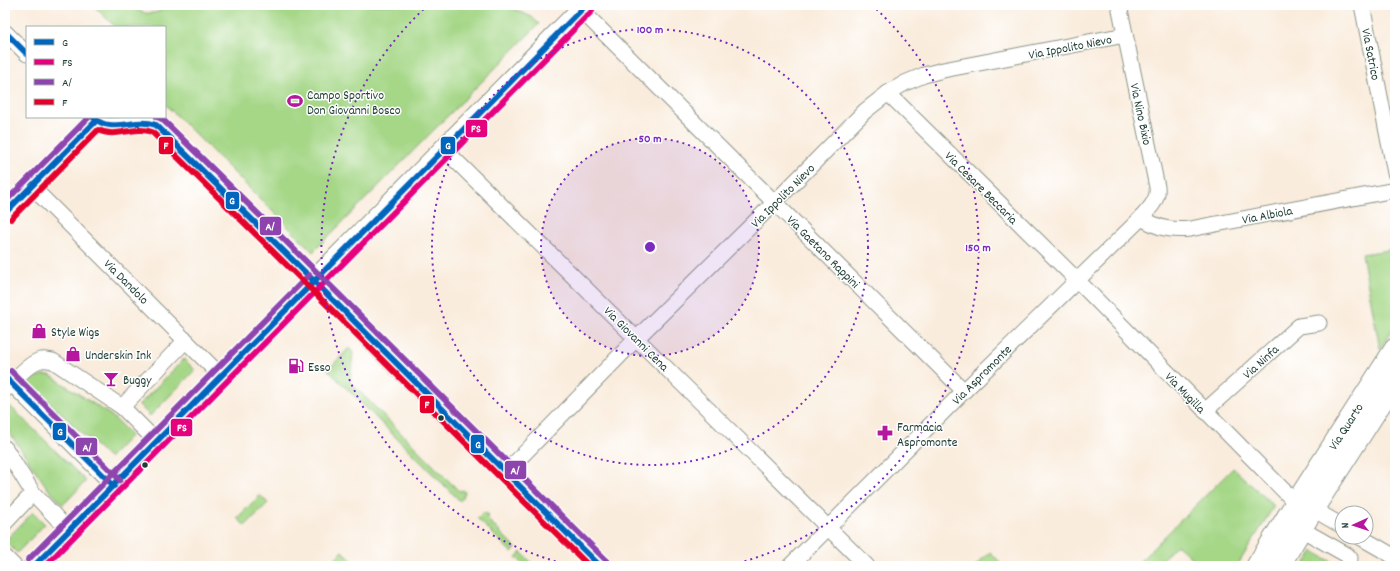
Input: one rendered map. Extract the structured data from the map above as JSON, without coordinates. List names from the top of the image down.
{
  "streets": {
    "main road": ["Via Quarto"],
    "street": [
      "Via Ippolito Nievo",
      "Via Satrico",
      "Via Nino Bixio",
      "Via Cesare Beccaria",
      "Via Albiola",
      "Via Gaetano Rappini",
      "Via Dandolo",
      "Via Giovanni Cena",
      "Via Ninfa",
      "Via Aspromonte",
      "Via Mugilla"
    ]
  },
  "crossings": [
    ["Via Ippolito Nievo", "Via Nino Bixio"],
    ["Via Ippolito Nievo", "Via Cesare Beccaria"],
    ["Via Ippolito Nievo", "Via Gaetano Rappini"],
    ["Via Ippolito Nievo", "Via Giovanni Cena"],
    ["Via Nino Bixio", "Via Albiola"],
    ["Via Nino Bixio", "Via Aspromonte"],
    ["Via Cesare Beccaria", "Via Aspromonte"],
    ["Via Cesare Beccaria", "Via Mugilla"],
    ["Via Albiola", "Via Aspromonte"],
    ["Via Gaetano Rappini", "Via Aspromonte"],
    ["Via Giovanni Cena", "Via Aspromonte"],
    ["Via Ninfa", "Via Mugilla"],
    ["Via Aspromonte", "Via Mugilla"],
    ["Via Mugilla", "Via Quarto"]
  ],
  "places": {
    "sports": ["Campo Sportivo Don Giovanni Bosco"],
    "shop": ["Style Wigs", "Underskin Ink"],
    "fuel station": ["Esso"],
    "bar": ["Buggy"],
    "pharmacy": ["Farmacia Aspromonte"]
  },
  "lines": [
    "transit line G",
    "transit line FS",
    "transit line A/",
    "transit line F"
  ],
  "legend": [
    "G",
    "FS",
    "A/",
    "F"
  ],
  "north": "left",
  "rings": ["100 m", "50 m", "150 m"]
}
